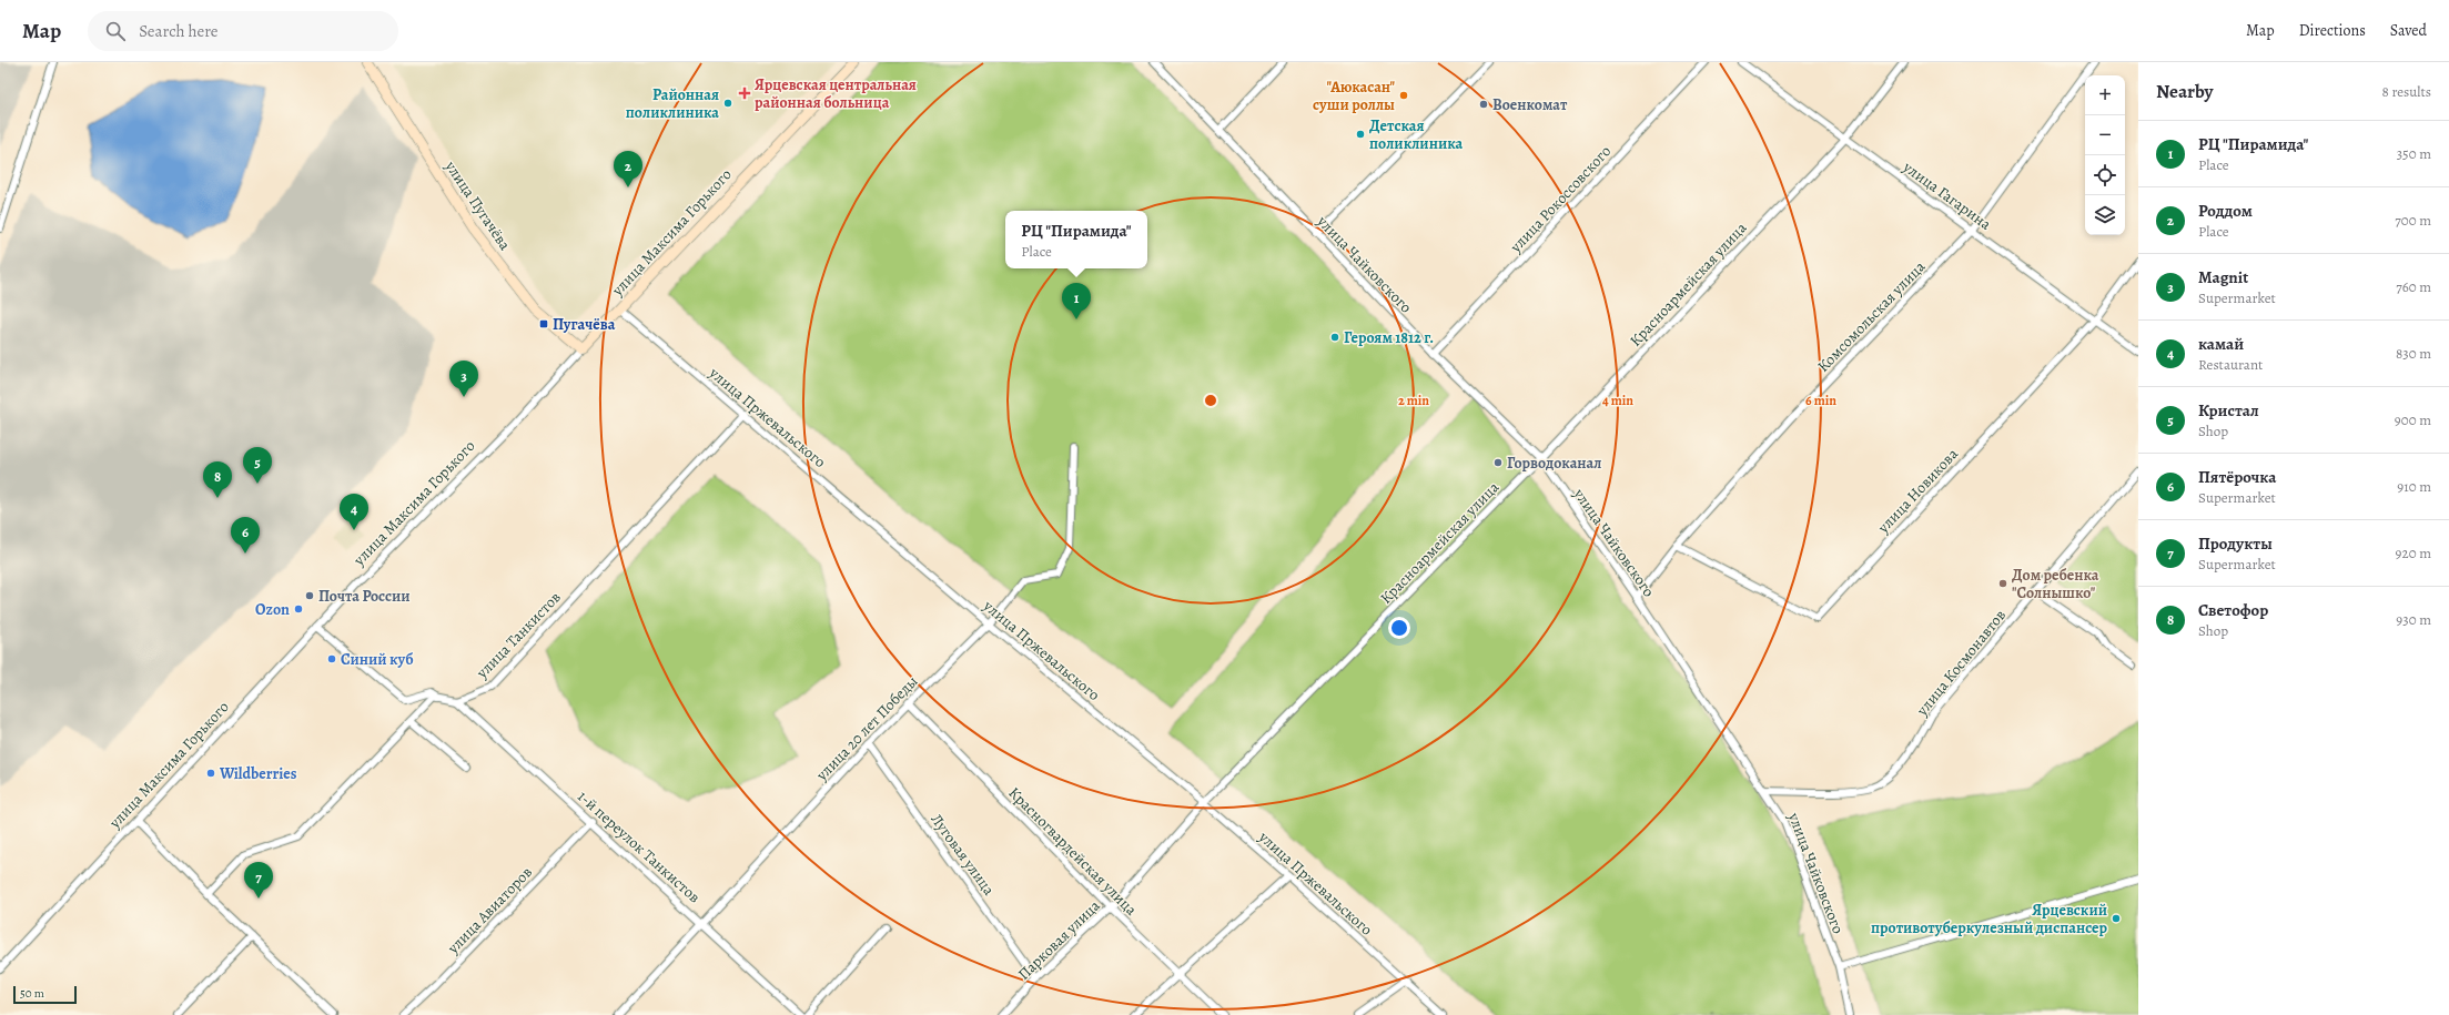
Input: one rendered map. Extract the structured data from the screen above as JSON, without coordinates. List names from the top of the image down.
{
  "streets": {
    "street": [
      "улица Гагарина",
      "улица Рокоссовского",
      "улица Пугачёва",
      "улица Максима Горького",
      "улица Чайковского",
      "Красноармейская улица",
      "Комсомольская улица",
      "улица Пржевальского",
      "улица Новикова",
      "улица Танкистов",
      "улица Космонавтов",
      "улица 20 лет Победы",
      "1-й переулок Танкистов",
      "Красногвардейская улица",
      "Луговая улица",
      "улица Авиаторов",
      "Парковая улица"
    ]
  },
  "crossings": [
    ["улица Гагарина", "Красноармейская улица"],
    ["улица Гагарина", "Комсомольская улица"],
    ["улица Гагарина", "улица Новикова"],
    ["улица Рокоссовского", "улица Чайковского"],
    ["улица Пугачёва", "улица Максима Горького"],
    ["улица Максима Горького", "улица Пржевальского"],
    ["улица Чайковского", "Красноармейская улица"],
    ["улица Чайковского", "Комсомольская улица"],
    ["улица Чайковского", "улица Космонавтов"],
    ["Красноармейская улица", "улица Пржевальского"],
    ["Красноармейская улица", "Парковая улица"],
    ["Комсомольская улица", "улица Новикова"],
    ["улица Пржевальского", "улица Танкистов"],
    ["улица Пржевальского", "улица 20 лет Победы"],
    ["улица Пржевальского", "Парковая улица"],
    ["улица Танкистов", "1-й переулок Танкистов"],
    ["улица 20 лет Победы", "1-й переулок Танкистов"],
    ["улица 20 лет Победы", "Красногвардейская улица"],
    ["улица 20 лет Победы", "Луговая улица"],
    ["1-й переулок Танкистов", "улица Авиаторов"],
    ["Красногвардейская улица", "Парковая улица"],
    ["Луговая улица", "Парковая улица"]
  ],
  "places": {
    "health": ["Ярцевская центральная районная больница"],
    "other": [
      "\"Аюкасан\" суши роллы",
      "Районная поликлиника",
      "Военкомат",
      "Детская поликлиника",
      "Героям 1812 г.",
      "Горводоканал",
      "Дом ребенка \"Солнышко\"",
      "Почта России",
      "Ozon",
      "Синий куб",
      "Wildberries",
      "Ярцевский противотуберкулезный диспансер"
    ],
    "transit": ["Пугачёва"]
  },
  "scale_bar": "50 m",
  "page": {
    "header": "Map",
    "search": "Search here",
    "nav": ["Map", "Directions", "Saved"],
    "heading": ["Nearby", "8 results"],
    "map_buttons": ["+", "−"],
    "list": [
      {
        "mark": "1",
        "name": "РЦ \"Пирамида\"",
        "note": "Place",
        "value": "350 m"
      },
      {
        "mark": "2",
        "name": "Роддом",
        "note": "Place",
        "value": "700 m"
      },
      {
        "mark": "3",
        "name": "Magnit",
        "note": "Supermarket",
        "value": "760 m"
      },
      {
        "mark": "4",
        "name": "камай",
        "note": "Restaurant",
        "value": "830 m"
      },
      {
        "mark": "5",
        "name": "Кристал",
        "note": "Shop",
        "value": "900 m"
      },
      {
        "mark": "6",
        "name": "Пятёрочка",
        "note": "Supermarket",
        "value": "910 m"
      },
      {
        "mark": "7",
        "name": "Продукты",
        "note": "Supermarket",
        "value": "920 m"
      },
      {
        "mark": "8",
        "name": "Светофор",
        "note": "Shop",
        "value": "930 m"
      }
    ],
    "pins": [
      "2",
      "1",
      "3",
      "5",
      "8",
      "4",
      "6",
      "7"
    ],
    "popup": ["РЦ \"Пирамида\"", "Place"],
    "scale": "50 m"
  },
  "rings": ["2 min", "4 min", "6 min"]
}
